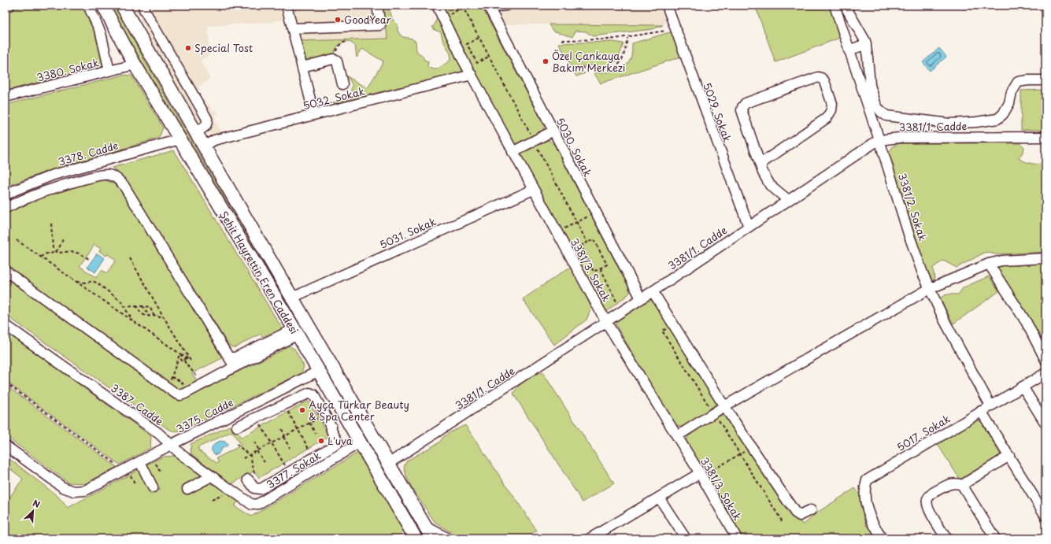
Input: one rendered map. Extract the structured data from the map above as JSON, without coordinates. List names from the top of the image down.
{
  "streets": {
    "main road": ["Şehit Hayrettin Eren Caddesi"],
    "street": [
      "3380. Sokak",
      "5032. Sokak",
      "5029. Sokak",
      "3381/1. Cadde",
      "5030. Sokak",
      "3378. Cadde",
      "3381/2. Sokak",
      "5031. Sokak",
      "3381/3. Sokak",
      "3387. Cadde",
      "3375. Cadde",
      "5017. Sokak",
      "3377. Sokak"
    ]
  },
  "crossings": [
    ["3380. Sokak", "Şehit Hayrettin Eren Caddesi"],
    ["5032. Sokak", "3381/3. Sokak"],
    ["5032. Sokak", "Şehit Hayrettin Eren Caddesi"],
    ["5029. Sokak", "3381/1. Cadde"],
    ["3381/1. Cadde", "5030. Sokak"],
    ["3381/1. Cadde", "3381/2. Sokak"],
    ["3381/1. Cadde", "3381/3. Sokak"],
    ["3381/1. Cadde", "Şehit Hayrettin Eren Caddesi"],
    ["3378. Cadde", "Şehit Hayrettin Eren Caddesi"],
    ["3381/2. Sokak", "5017. Sokak"],
    ["5031. Sokak", "3381/3. Sokak"],
    ["5031. Sokak", "Şehit Hayrettin Eren Caddesi"],
    ["Şehit Hayrettin Eren Caddesi", "3375. Cadde"],
    ["Şehit Hayrettin Eren Caddesi", "3377. Sokak"],
    ["3387. Cadde", "3375. Cadde"],
    ["3387. Cadde", "3377. Sokak"]
  ],
  "places": [
    "GoodYear",
    "Special Tost",
    "Özel Çankaya Bakım Merkezi",
    "Ayça Türkar Beauty & Spa Center",
    "L'uva"
  ],
  "north": "top right"
}
